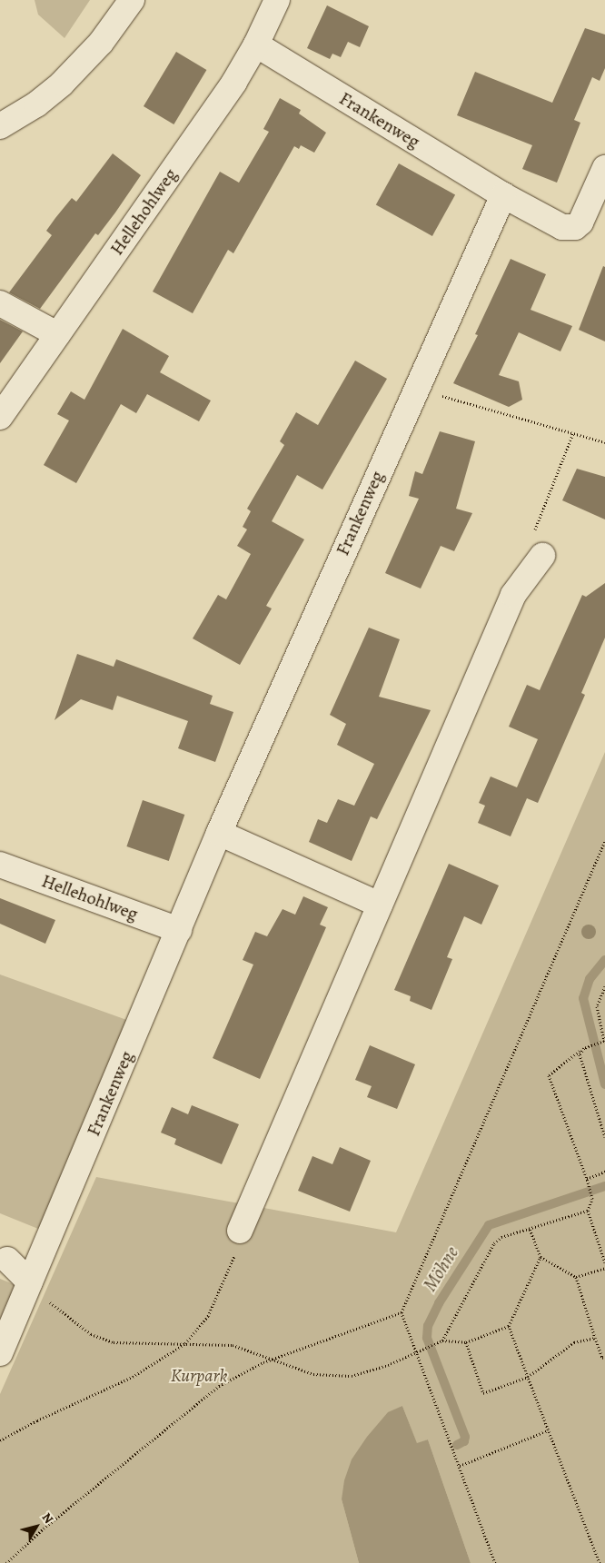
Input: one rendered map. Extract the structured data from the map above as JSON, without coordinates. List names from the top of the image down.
{
  "streets": {
    "street": ["Frankenweg", "Hellehohlweg"]
  },
  "crossings": [
    ["Frankenweg", "Hellehohlweg"]
  ],
  "water": ["Möhne"],
  "parks": ["Kurpark"],
  "north": "top right"
}
